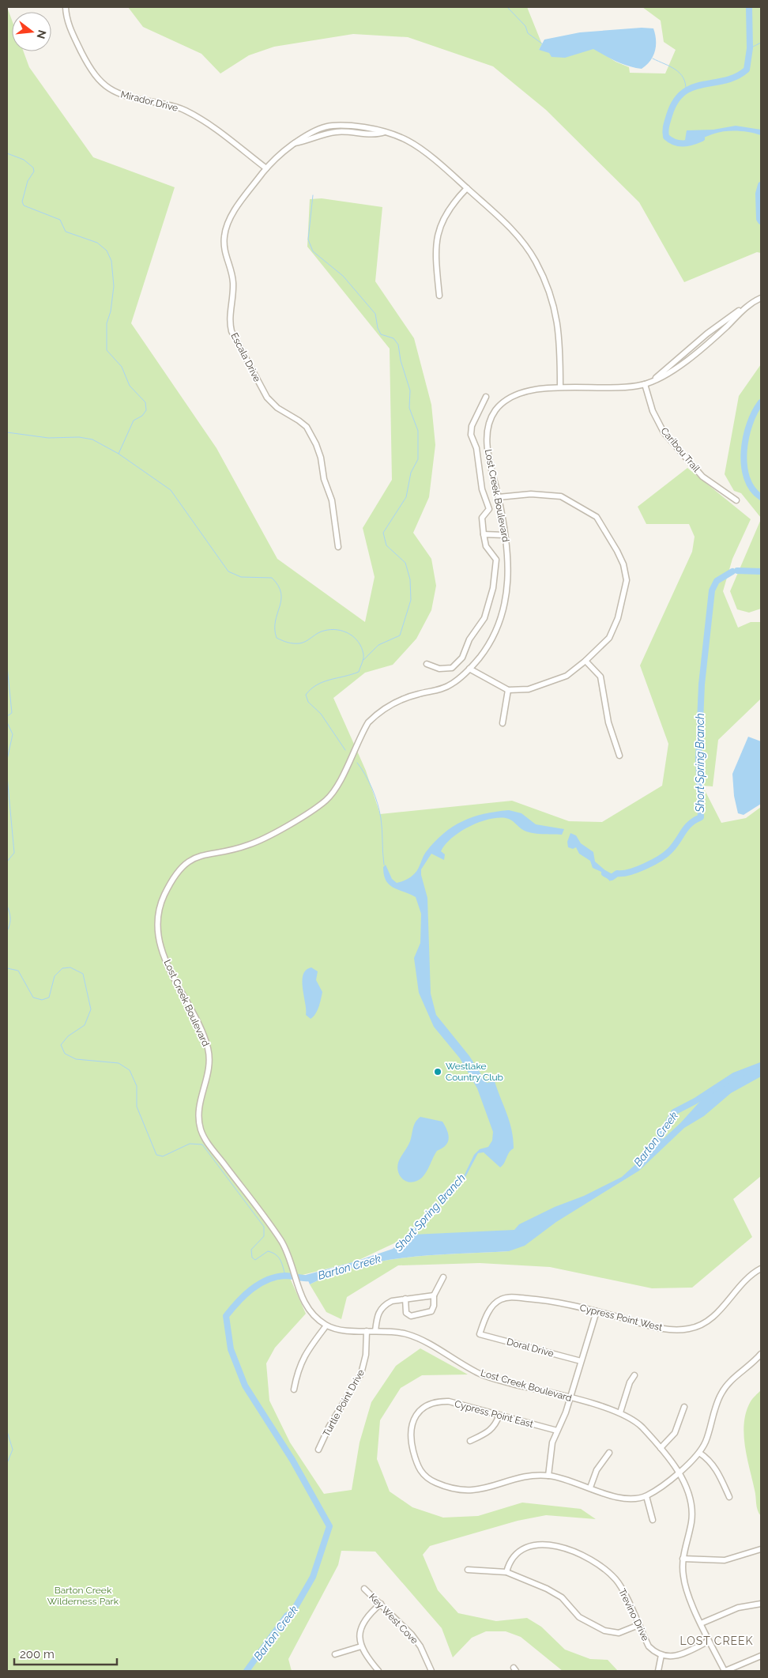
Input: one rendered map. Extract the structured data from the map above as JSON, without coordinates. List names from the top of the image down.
{
  "streets": {
    "street": [
      "Mirador Drive",
      "Escala Drive",
      "Caribou Trail",
      "Lost Creek Boulevard",
      "Cypress Point West",
      "Doral Drive",
      "Turtle Point Drive",
      "Cypress Point East",
      "Trevino Drive",
      "Key West Cove"
    ]
  },
  "crossings": [
    ["Mirador Drive", "Escala Drive"],
    ["Escala Drive", "Lost Creek Boulevard"],
    ["Caribou Trail", "Lost Creek Boulevard"],
    ["Lost Creek Boulevard", "Turtle Point Drive"],
    ["Lost Creek Boulevard", "Cypress Point East"],
    ["Cypress Point West", "Doral Drive"]
  ],
  "districts": ["LOST CREEK"],
  "water": ["Short Spring Branch", "Barton Creek"],
  "parks": ["Barton Creek Wilderness Park"],
  "places": ["Westlake Country Club"],
  "scale_bar": "200 m",
  "north": "right"
}
